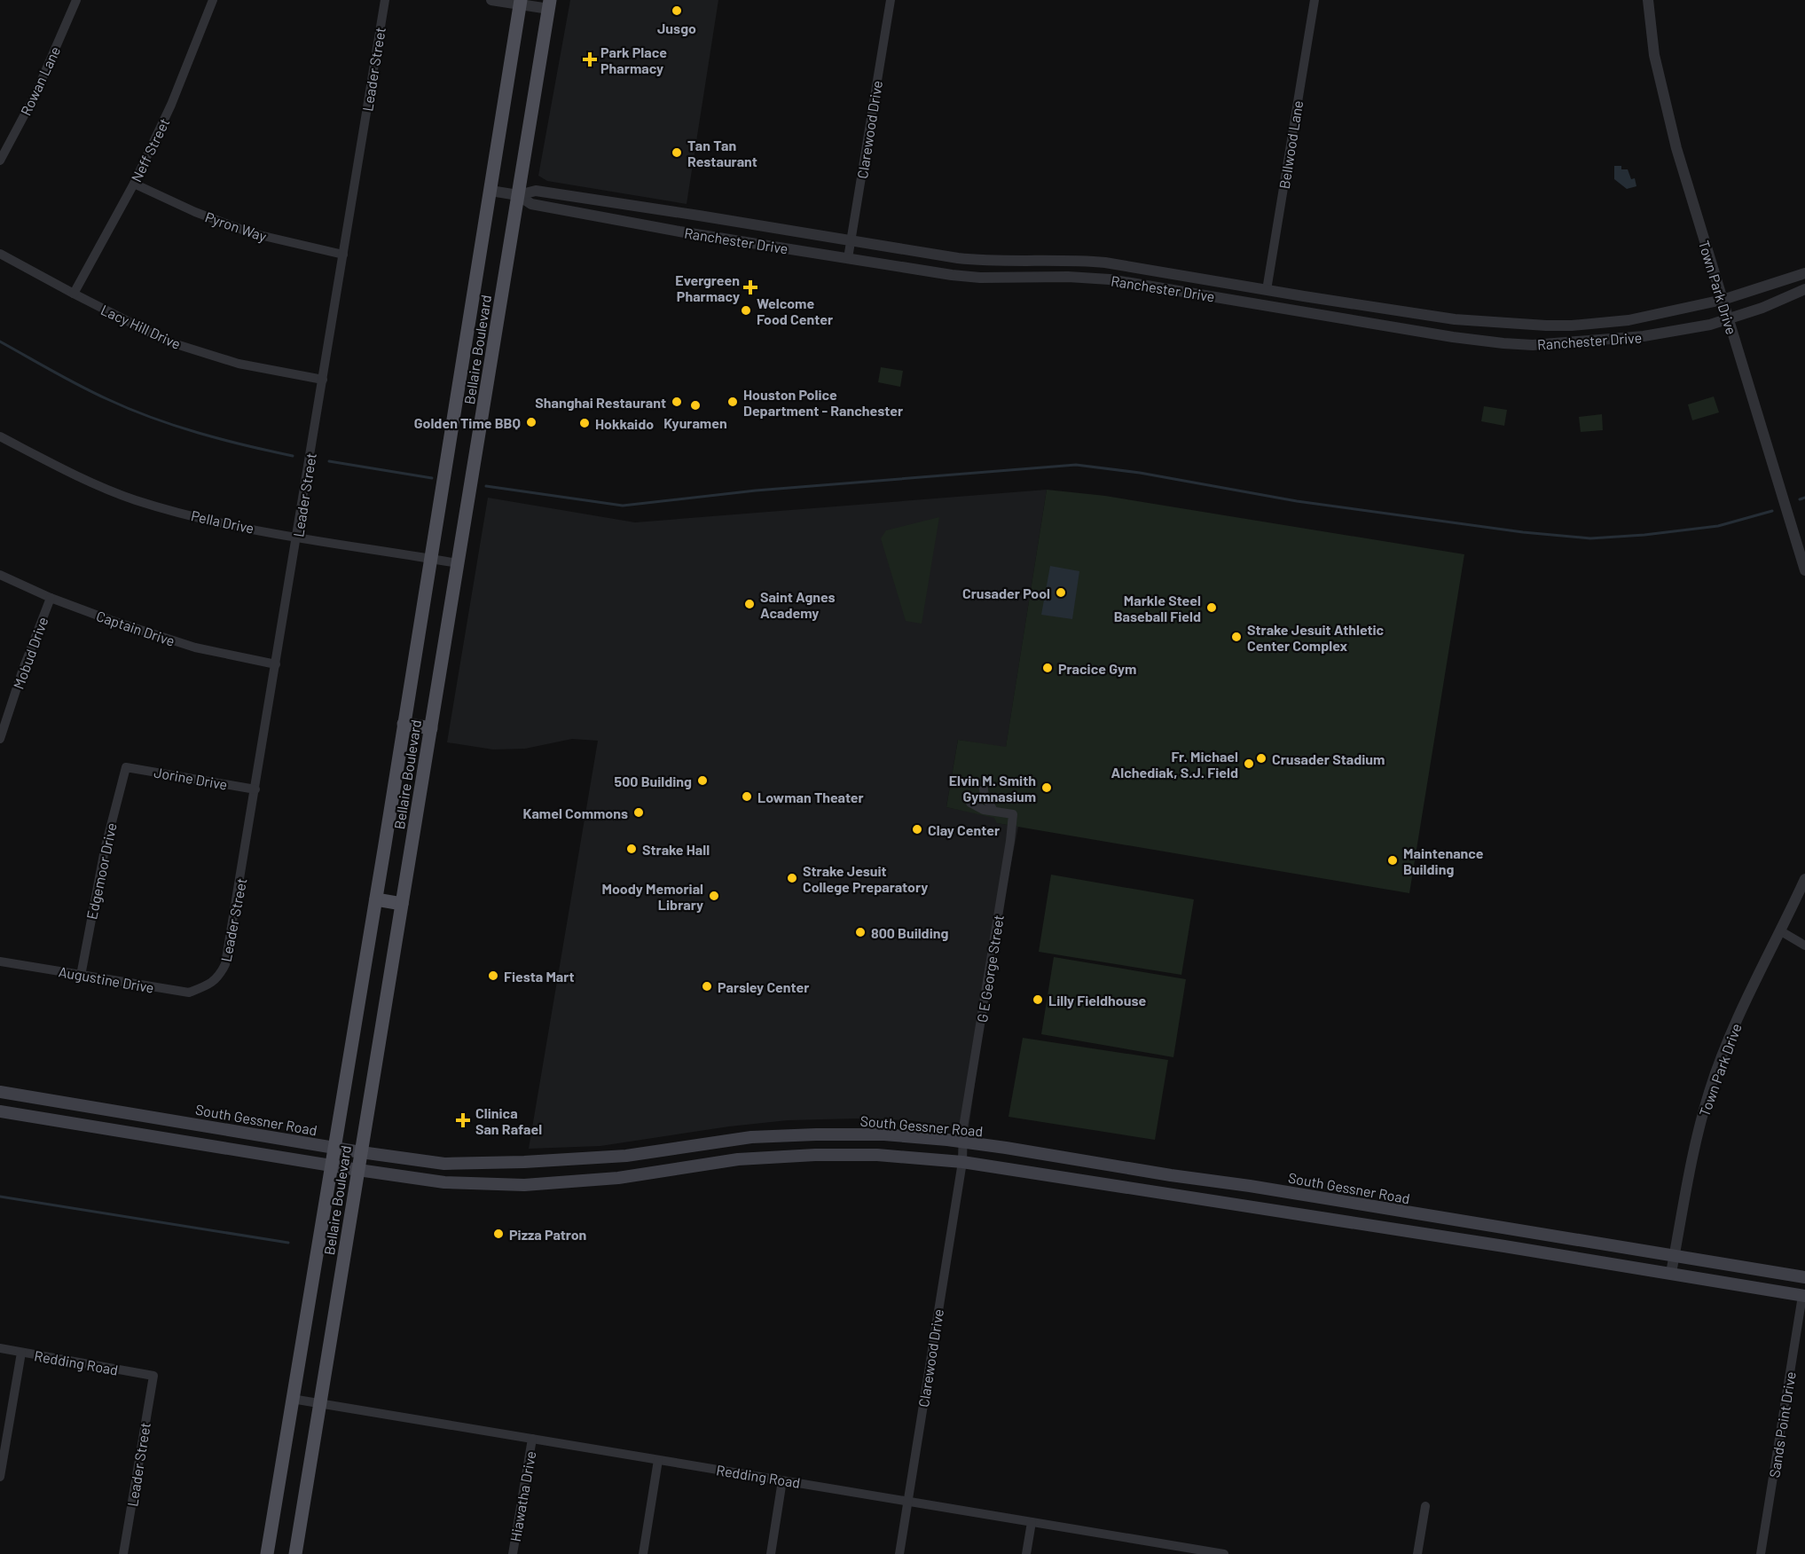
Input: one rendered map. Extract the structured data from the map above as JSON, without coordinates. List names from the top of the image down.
{
  "streets": {
    "main road": ["Bellaire Boulevard", "South Gessner Road"],
    "street": [
      "Leader Street",
      "Rowan Lane",
      "Clarewood Drive",
      "Bellwood Lane",
      "Neff Street",
      "Pyron Way",
      "Ranchester Drive",
      "Town Park Drive",
      "Lacy Hill Drive",
      "Pella Drive",
      "Captain Drive",
      "Mobud Drive",
      "Jorine Drive",
      "Edgemoor Drive",
      "G E George Street",
      "Augustine Drive",
      "Redding Road",
      "Sands Point Drive",
      "Hiawatha Drive"
    ]
  },
  "crossings": [
    ["Leader Street", "Pyron Way"],
    ["Leader Street", "Lacy Hill Drive"],
    ["Leader Street", "Pella Drive"],
    ["Leader Street", "Captain Drive"],
    ["Leader Street", "Jorine Drive"],
    ["Leader Street", "Augustine Drive"],
    ["Leader Street", "Redding Road"],
    ["Clarewood Drive", "Ranchester Drive"],
    ["Clarewood Drive", "G E George Street"],
    ["Clarewood Drive", "South Gessner Road"],
    ["Clarewood Drive", "Redding Road"],
    ["Bellwood Lane", "Ranchester Drive"],
    ["Neff Street", "Pyron Way"],
    ["Neff Street", "Lacy Hill Drive"],
    ["Ranchester Drive", "Town Park Drive"],
    ["Ranchester Drive", "Bellaire Boulevard"],
    ["Town Park Drive", "South Gessner Road"],
    ["Bellaire Boulevard", "Pella Drive"],
    ["Bellaire Boulevard", "South Gessner Road"],
    ["Bellaire Boulevard", "Redding Road"],
    ["Captain Drive", "Mobud Drive"],
    ["Jorine Drive", "Edgemoor Drive"],
    ["Edgemoor Drive", "Augustine Drive"],
    ["G E George Street", "South Gessner Road"],
    ["Redding Road", "Hiawatha Drive"]
  ],
  "places": {
    "other": [
      "Jusgo",
      "Tan Tan Restaurant",
      "Welcome Food Center",
      "Shanghai Restaurant",
      "Houston Police Department - Ranchester",
      "Kyuramen",
      "Golden Time BBQ",
      "Hokkaido",
      "Crusader Pool",
      "Saint Agnes Academy",
      "Markle Steel Baseball Field",
      "Strake Jesuit Athletic Center Complex",
      "Pracice Gym",
      "Crusader Stadium",
      "Fr. Michael Alchediak, S.J. Field",
      "500 Building",
      "Elvin M. Smith Gymnasium",
      "Lowman Theater",
      "Kamel Commons",
      "Clay Center",
      "Strake Hall",
      "Maintenance Building",
      "Strake Jesuit College Preparatory",
      "Moody Memorial Library",
      "800 Building",
      "Fiesta Mart",
      "Parsley Center",
      "Lilly Fieldhouse",
      "Pizza Patron"
    ],
    "health": ["Park Place Pharmacy", "Evergreen Pharmacy", "Clinica San Rafael"]
  }
}
